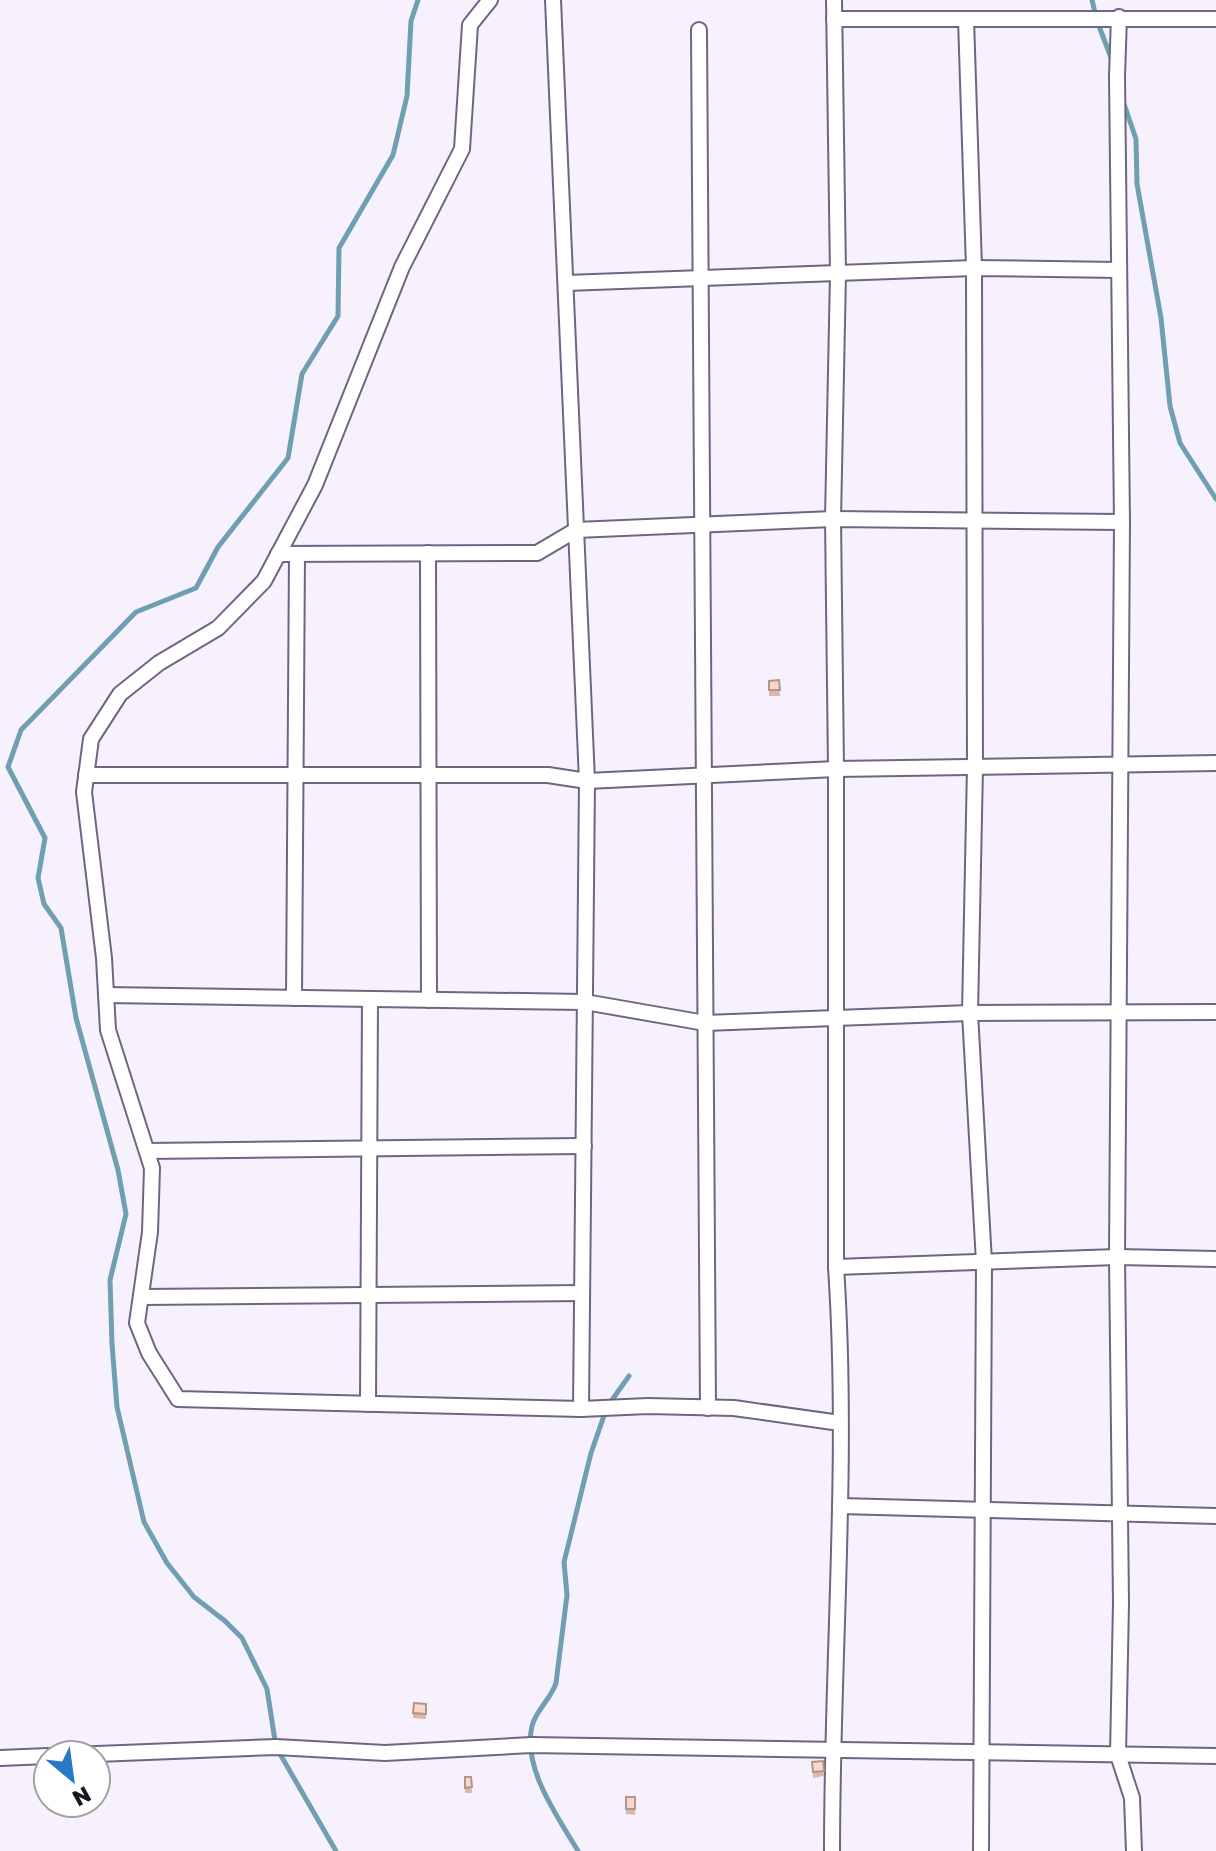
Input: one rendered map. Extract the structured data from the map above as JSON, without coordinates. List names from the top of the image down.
{
  "north": "bottom right"
}
